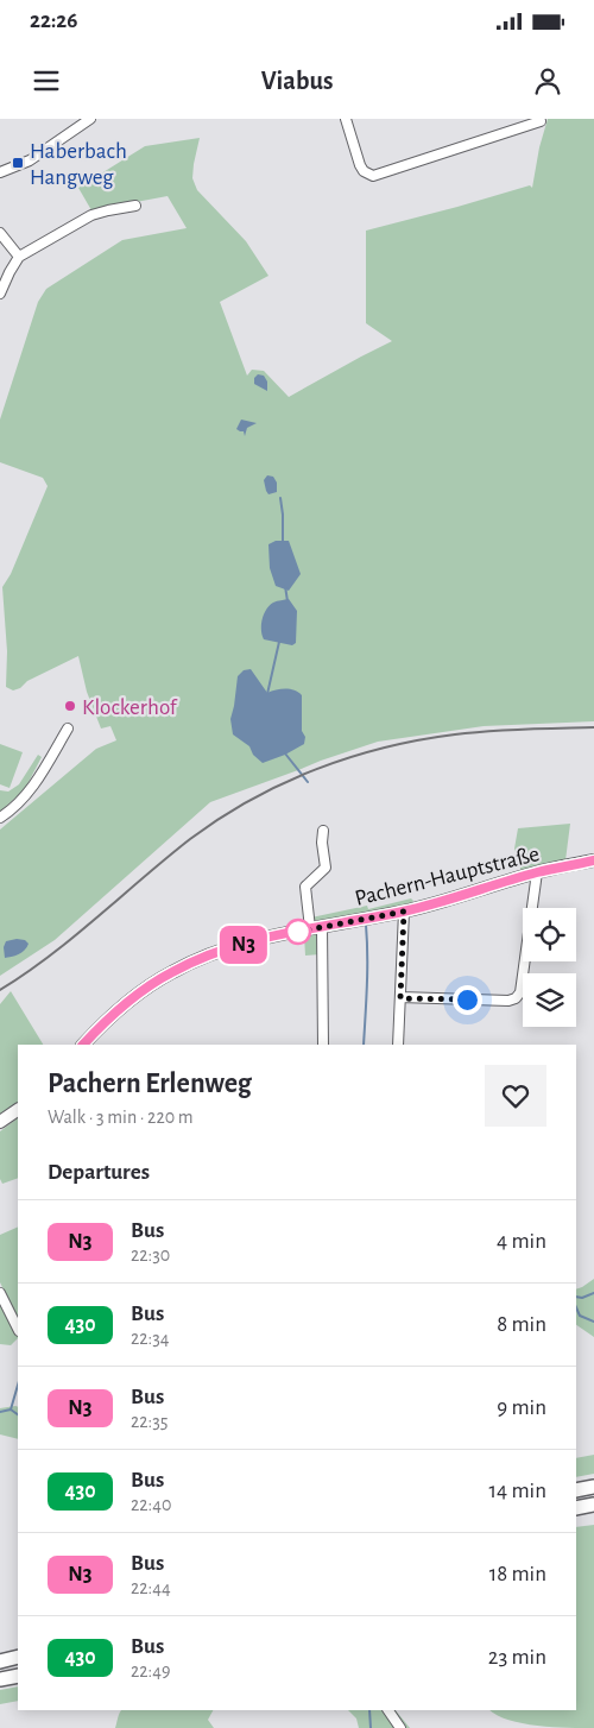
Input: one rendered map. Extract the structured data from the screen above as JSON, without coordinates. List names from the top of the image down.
{
  "streets": {
    "main road": ["Pachern-Hauptstraße"]
  },
  "places": {
    "transit": ["Haberbach Hangweg"],
    "other": ["Klockerhof"]
  },
  "lines": ["bus line N3"],
  "page": {
    "status": "22:26",
    "header": "Viabus",
    "on_map": "N3",
    "heading": [
      ["Pachern Erlenweg", "Walk · 3 min · 220 m"],
      "Departures"
    ],
    "list": [
      {
        "mark": "N3",
        "name": "Bus",
        "note": "22:30",
        "value": "4 min"
      },
      {
        "mark": "430",
        "name": "Bus",
        "note": "22:34",
        "value": "8 min"
      },
      {
        "mark": "N3",
        "name": "Bus",
        "note": "22:35",
        "value": "9 min"
      },
      {
        "mark": "430",
        "name": "Bus",
        "note": "22:40",
        "value": "14 min"
      },
      {
        "mark": "N3",
        "name": "Bus",
        "note": "22:44",
        "value": "18 min"
      },
      {
        "mark": "430",
        "name": "Bus",
        "note": "22:49",
        "value": "23 min"
      }
    ]
  }
}
